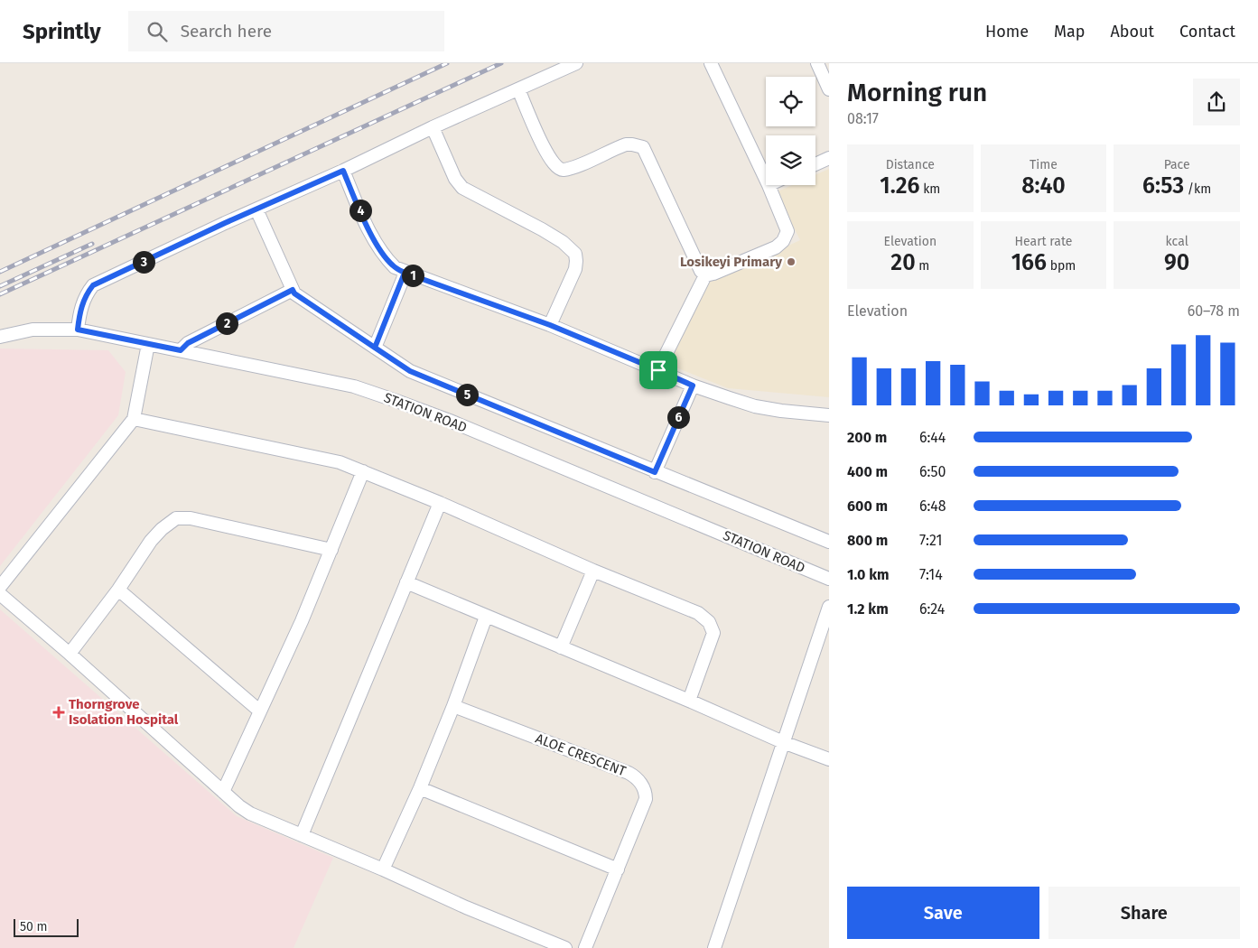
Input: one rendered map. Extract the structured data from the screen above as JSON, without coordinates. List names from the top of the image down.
{
  "streets": {
    "street": ["STATION ROAD", "ALOE CRESCENT"]
  },
  "places": {
    "other": ["Losikeyi Primary"],
    "health": ["Thorngrove Isolation Hospital"]
  },
  "scale_bar": "50 m",
  "page": {
    "header": "Sprintly",
    "search": "Search here",
    "nav": [
      "Home",
      "Map",
      "About",
      "Contact"
    ],
    "heading": ["Morning run", "08:17"],
    "stats": [
      ["Distance", "1.26 km"],
      ["Time", "8:40"],
      ["Pace", "6:53 /km"],
      ["Elevation", "20 m"],
      ["Heart rate", "166 bpm"],
      ["kcal", "90"]
    ],
    "pins": [
      "4",
      "3",
      "1",
      "2",
      "5",
      "6"
    ],
    "chart": ["Elevation", "60–78 m"],
    "list": [
      {
        "name": "200 m",
        "note": "6:44"
      },
      {
        "name": "400 m",
        "note": "6:50"
      },
      {
        "name": "600 m",
        "note": "6:48"
      },
      {
        "name": "800 m",
        "note": "7:21"
      },
      {
        "name": "1.0 km",
        "note": "7:14"
      },
      {
        "name": "1.2 km",
        "note": "6:24"
      }
    ],
    "buttons": ["Save", "Share"],
    "scale": "50 m"
  }
}
